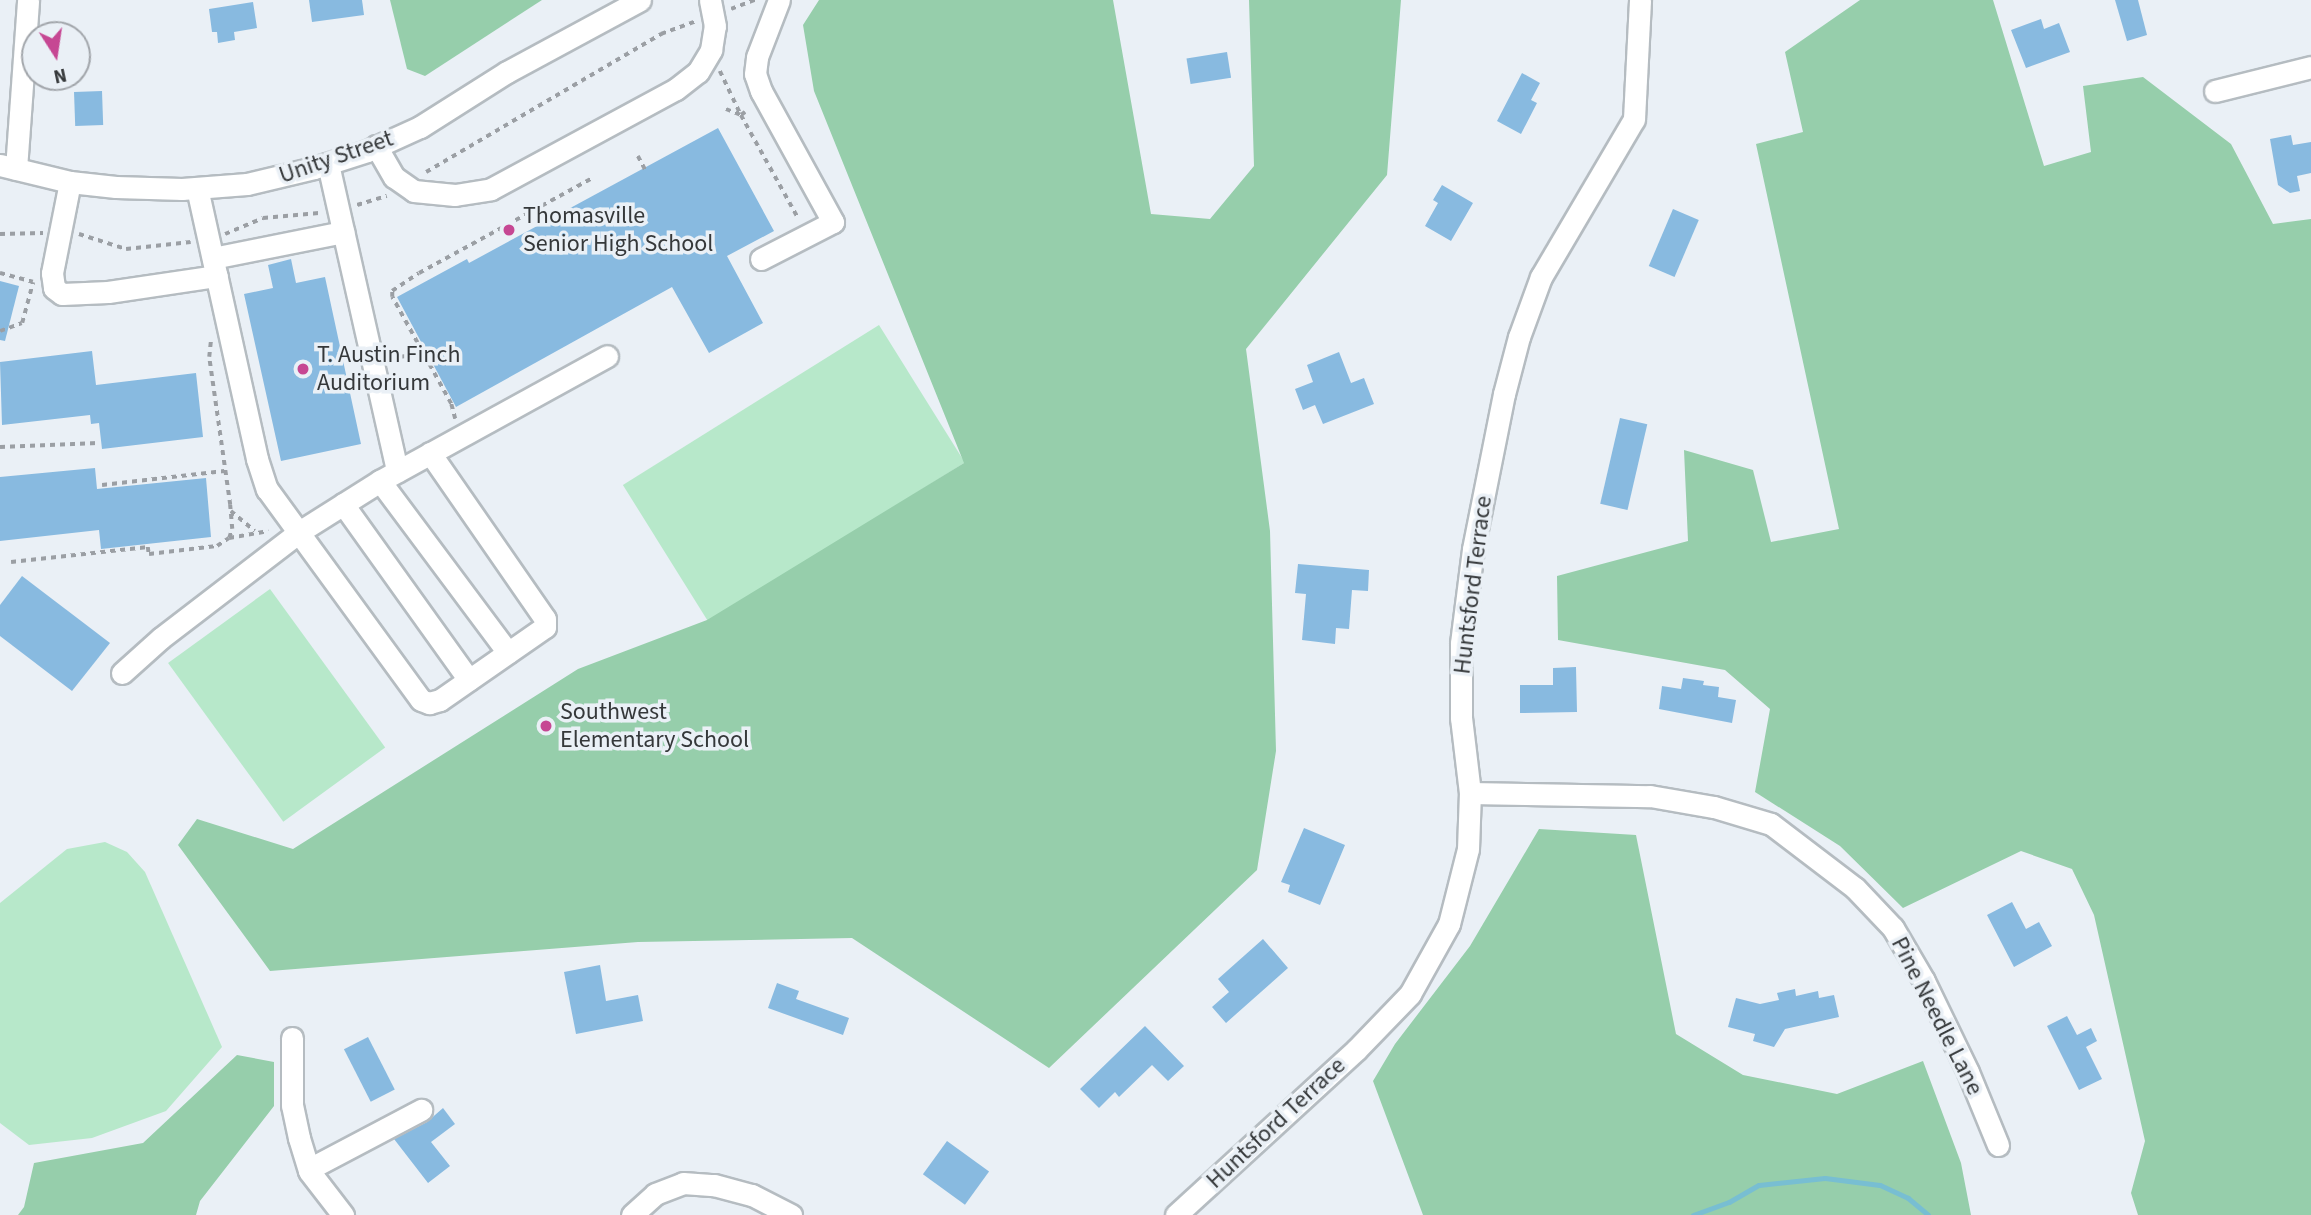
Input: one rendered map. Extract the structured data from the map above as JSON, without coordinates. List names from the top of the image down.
{
  "streets": {
    "street": ["Unity Street", "Huntsford Terrace", "Pine Needle Lane"]
  },
  "crossings": [
    ["Huntsford Terrace", "Pine Needle Lane"]
  ],
  "places": ["Thomasville Senior High School", "T. Austin Finch Auditorium", "Southwest Elementary School"],
  "north": "bottom"
}
